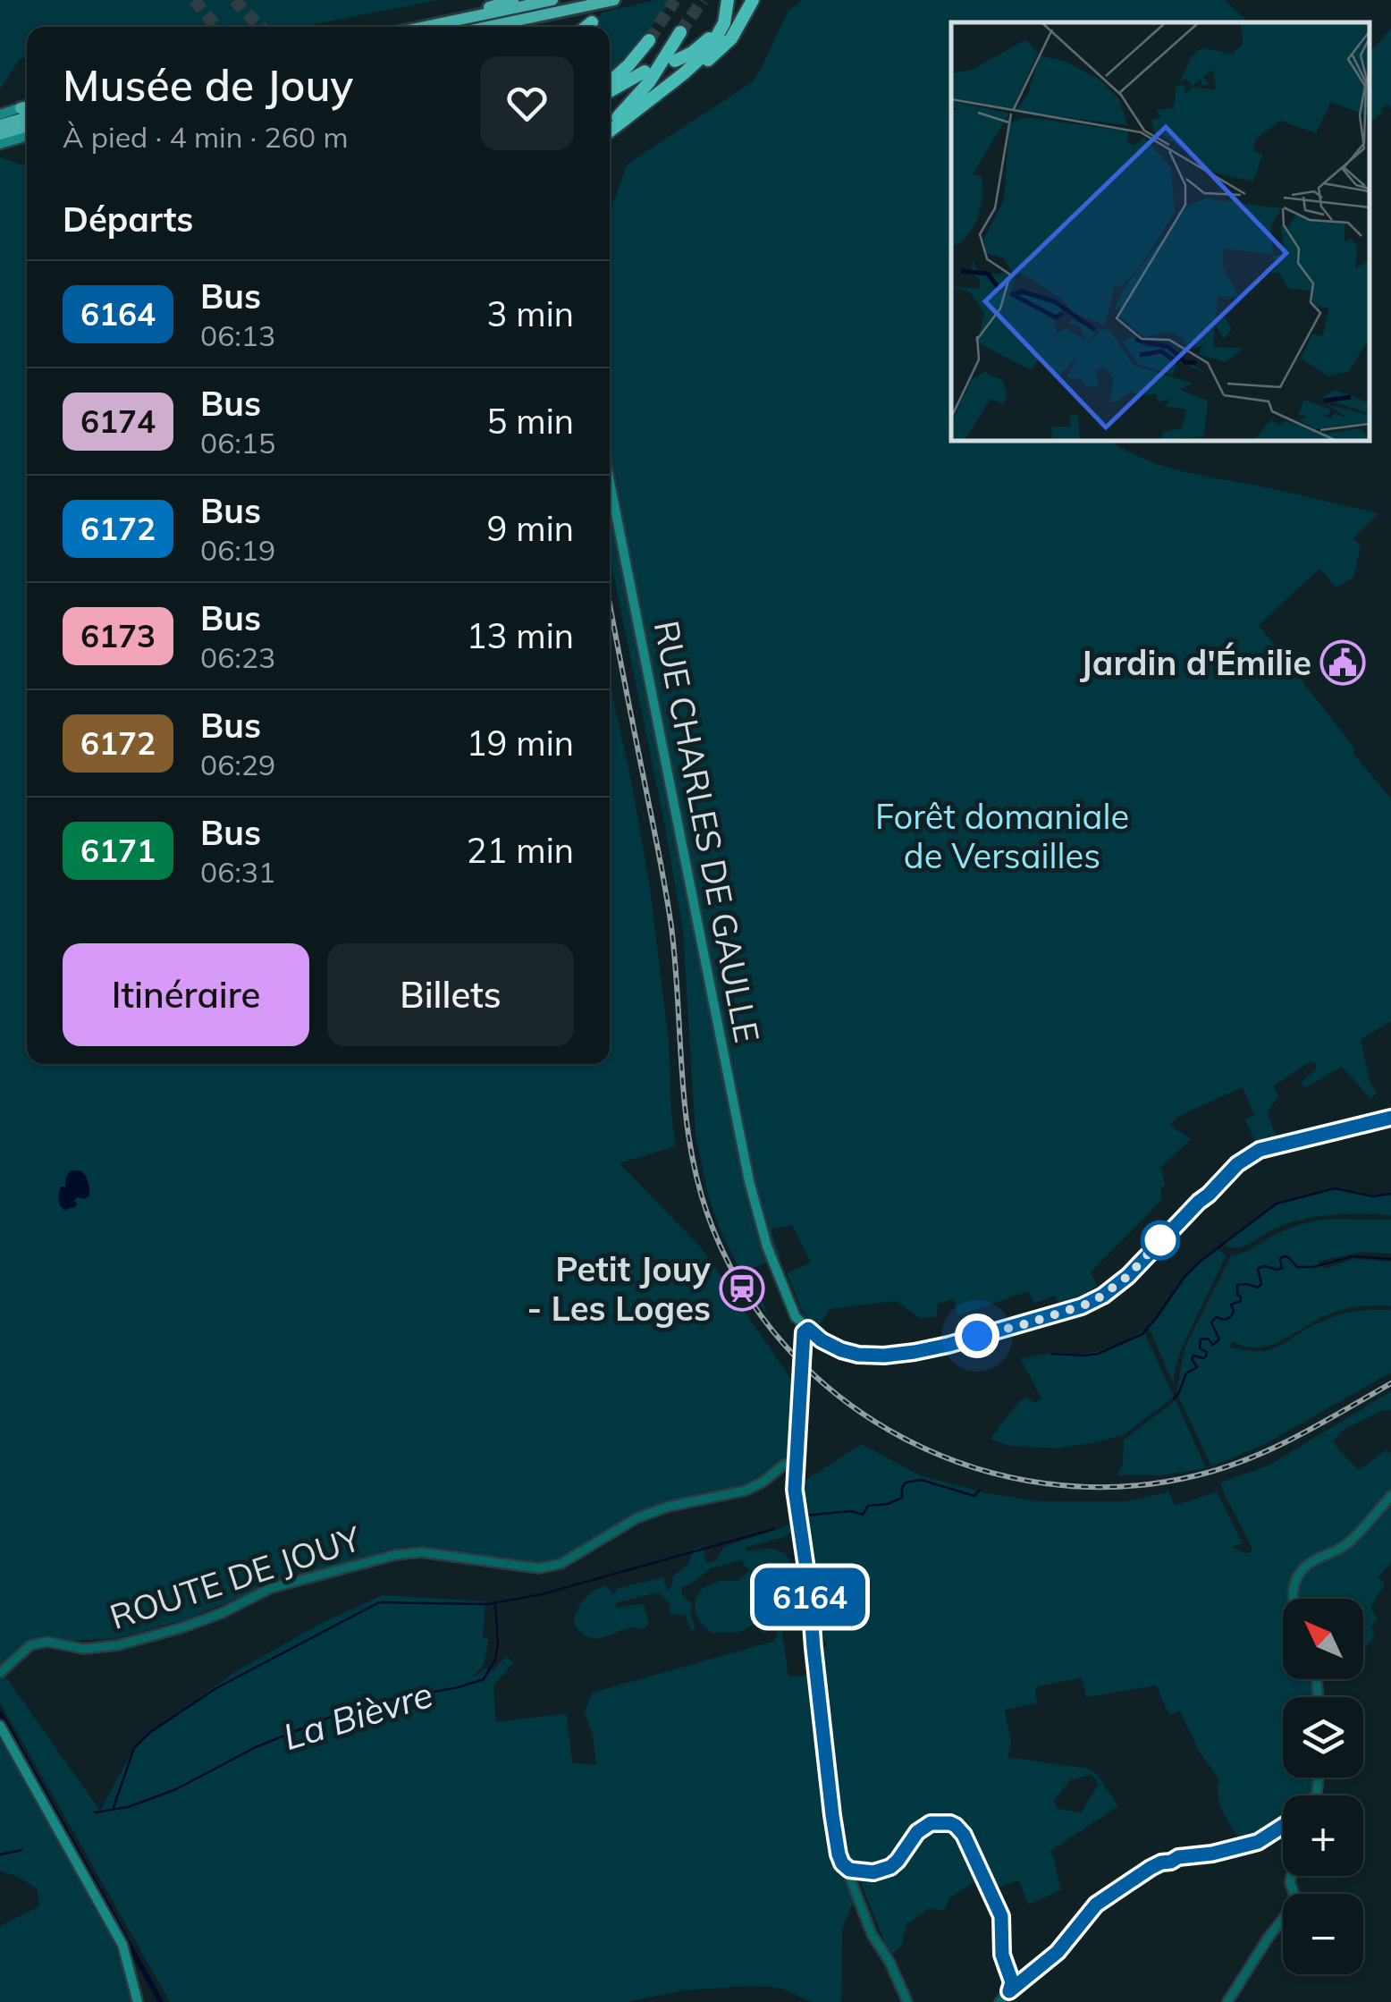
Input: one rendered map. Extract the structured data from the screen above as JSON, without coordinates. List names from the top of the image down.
{
  "streets": {
    "main road": ["RUE CHARLES DE GAULLE"],
    "street": ["ROUTE DE JOUY"]
  },
  "water": ["La Bièvre"],
  "parks": ["Forêt domaniale de Versailles"],
  "places": {
    "public building": ["Jardin d'Émilie"],
    "station": ["Petit Jouy - Les Loges"]
  },
  "lines": ["bus line 6164"],
  "north": "top left",
  "page": {
    "on_map": "6164",
    "heading": [
      ["Musée de Jouy", "À pied · 4 min · 260 m"],
      "Départs"
    ],
    "list": [
      {
        "mark": "6164",
        "name": "Bus",
        "note": "06:13",
        "value": "3 min"
      },
      {
        "mark": "6174",
        "name": "Bus",
        "note": "06:15",
        "value": "5 min"
      },
      {
        "mark": "6172",
        "name": "Bus",
        "note": "06:19",
        "value": "9 min"
      },
      {
        "mark": "6173",
        "name": "Bus",
        "note": "06:23",
        "value": "13 min"
      },
      {
        "mark": "6172",
        "name": "Bus",
        "note": "06:29",
        "value": "19 min"
      },
      {
        "mark": "6171",
        "name": "Bus",
        "note": "06:31",
        "value": "21 min"
      }
    ],
    "buttons": ["Itinéraire", "Billets"],
    "map_buttons": ["+", "−"]
  }
}
